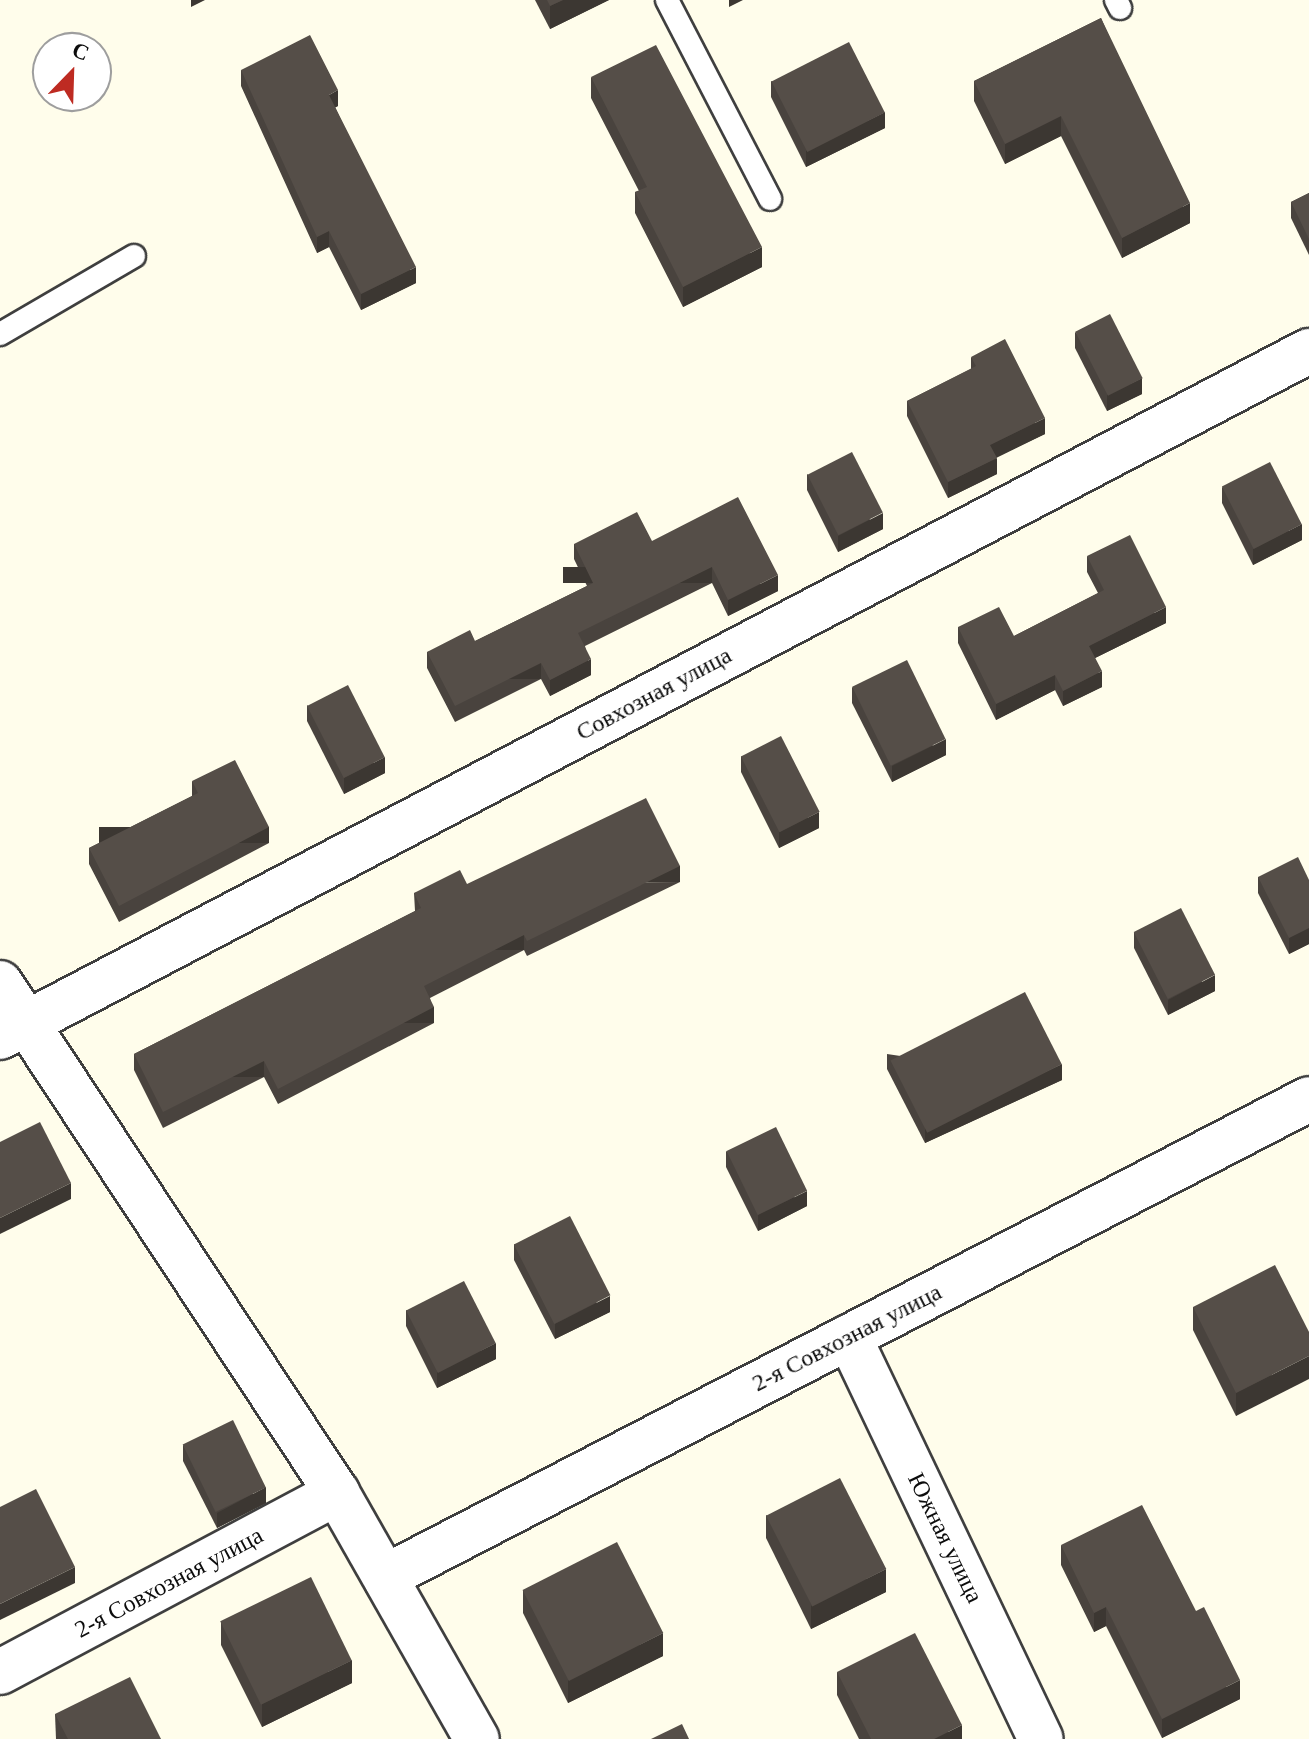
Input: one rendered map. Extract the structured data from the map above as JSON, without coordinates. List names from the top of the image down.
{
  "streets": {
    "street": ["Совхозная улица", "2-я Совхозная улица", "Южная улица"]
  },
  "crossings": [
    ["2-я Совхозная улица", "Южная улица"]
  ],
  "north": "top right"
}
